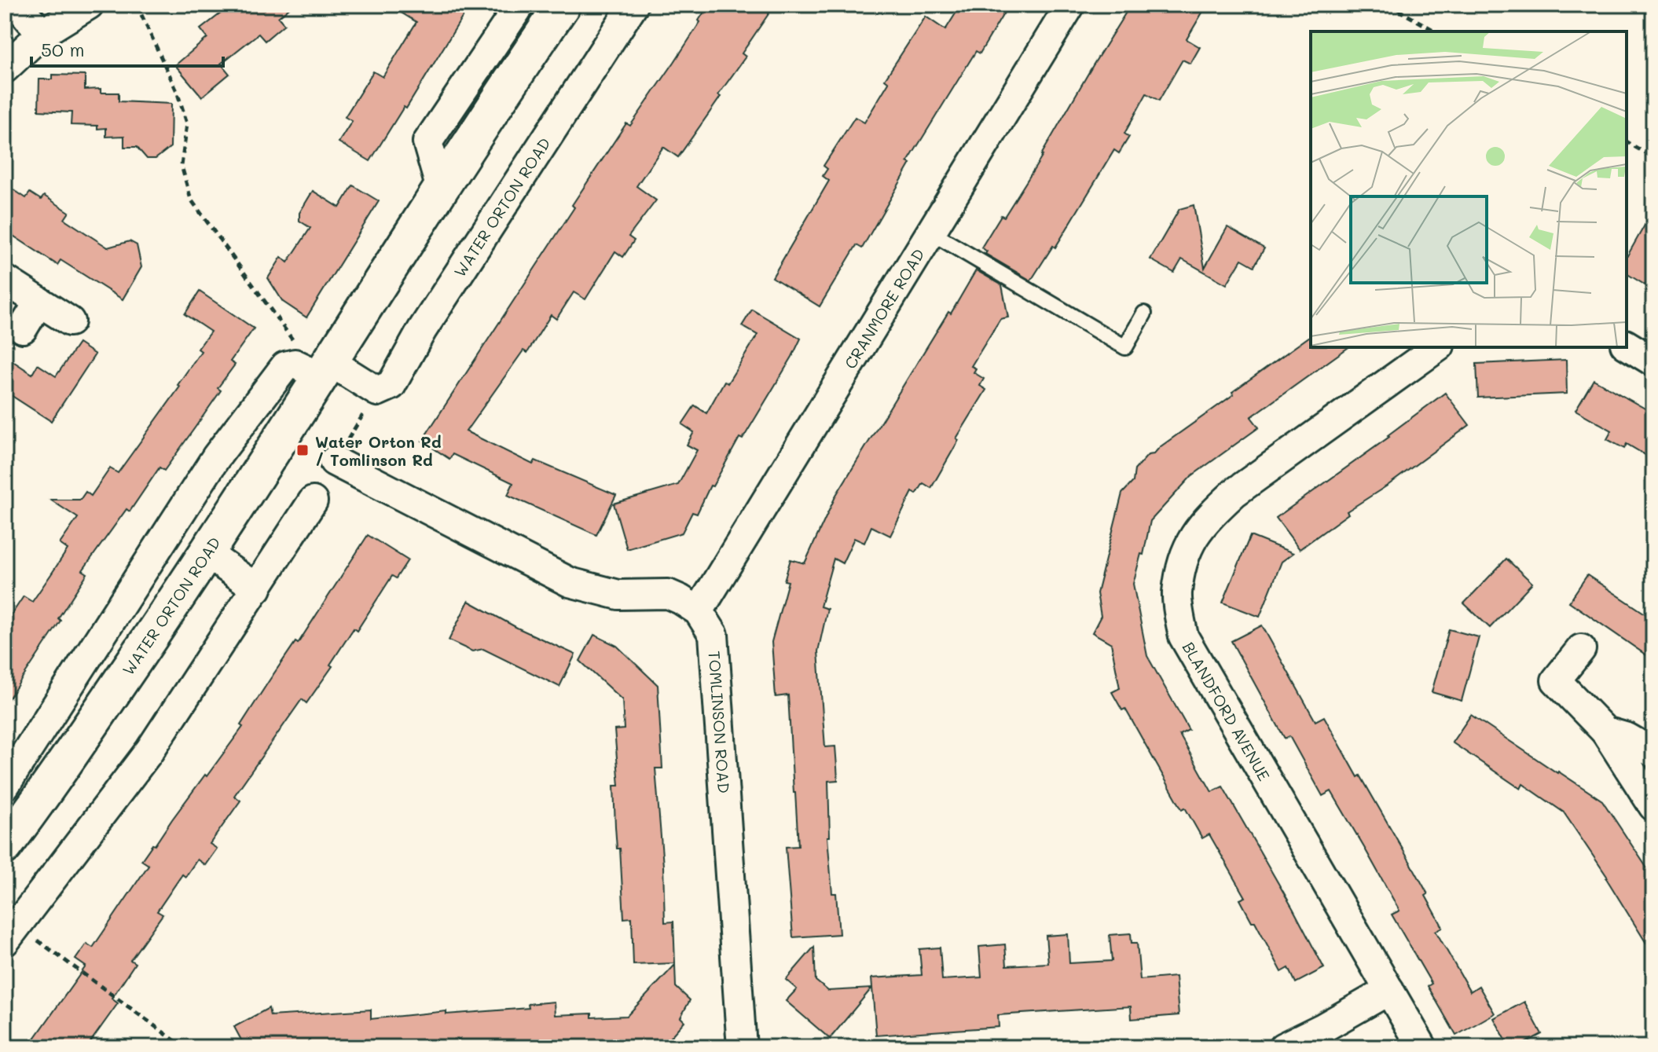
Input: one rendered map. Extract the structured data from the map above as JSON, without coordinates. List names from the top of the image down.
{
  "streets": {
    "main road": ["WATER ORTON ROAD"],
    "street": ["CRANMORE ROAD", "BLANDFORD AVENUE", "TOMLINSON ROAD"]
  },
  "crossings": [
    ["CRANMORE ROAD", "TOMLINSON ROAD"]
  ],
  "places": {
    "transit": ["Water Orton Rd / Tomlinson Rd"]
  },
  "scale_bar": "50 m"
}
